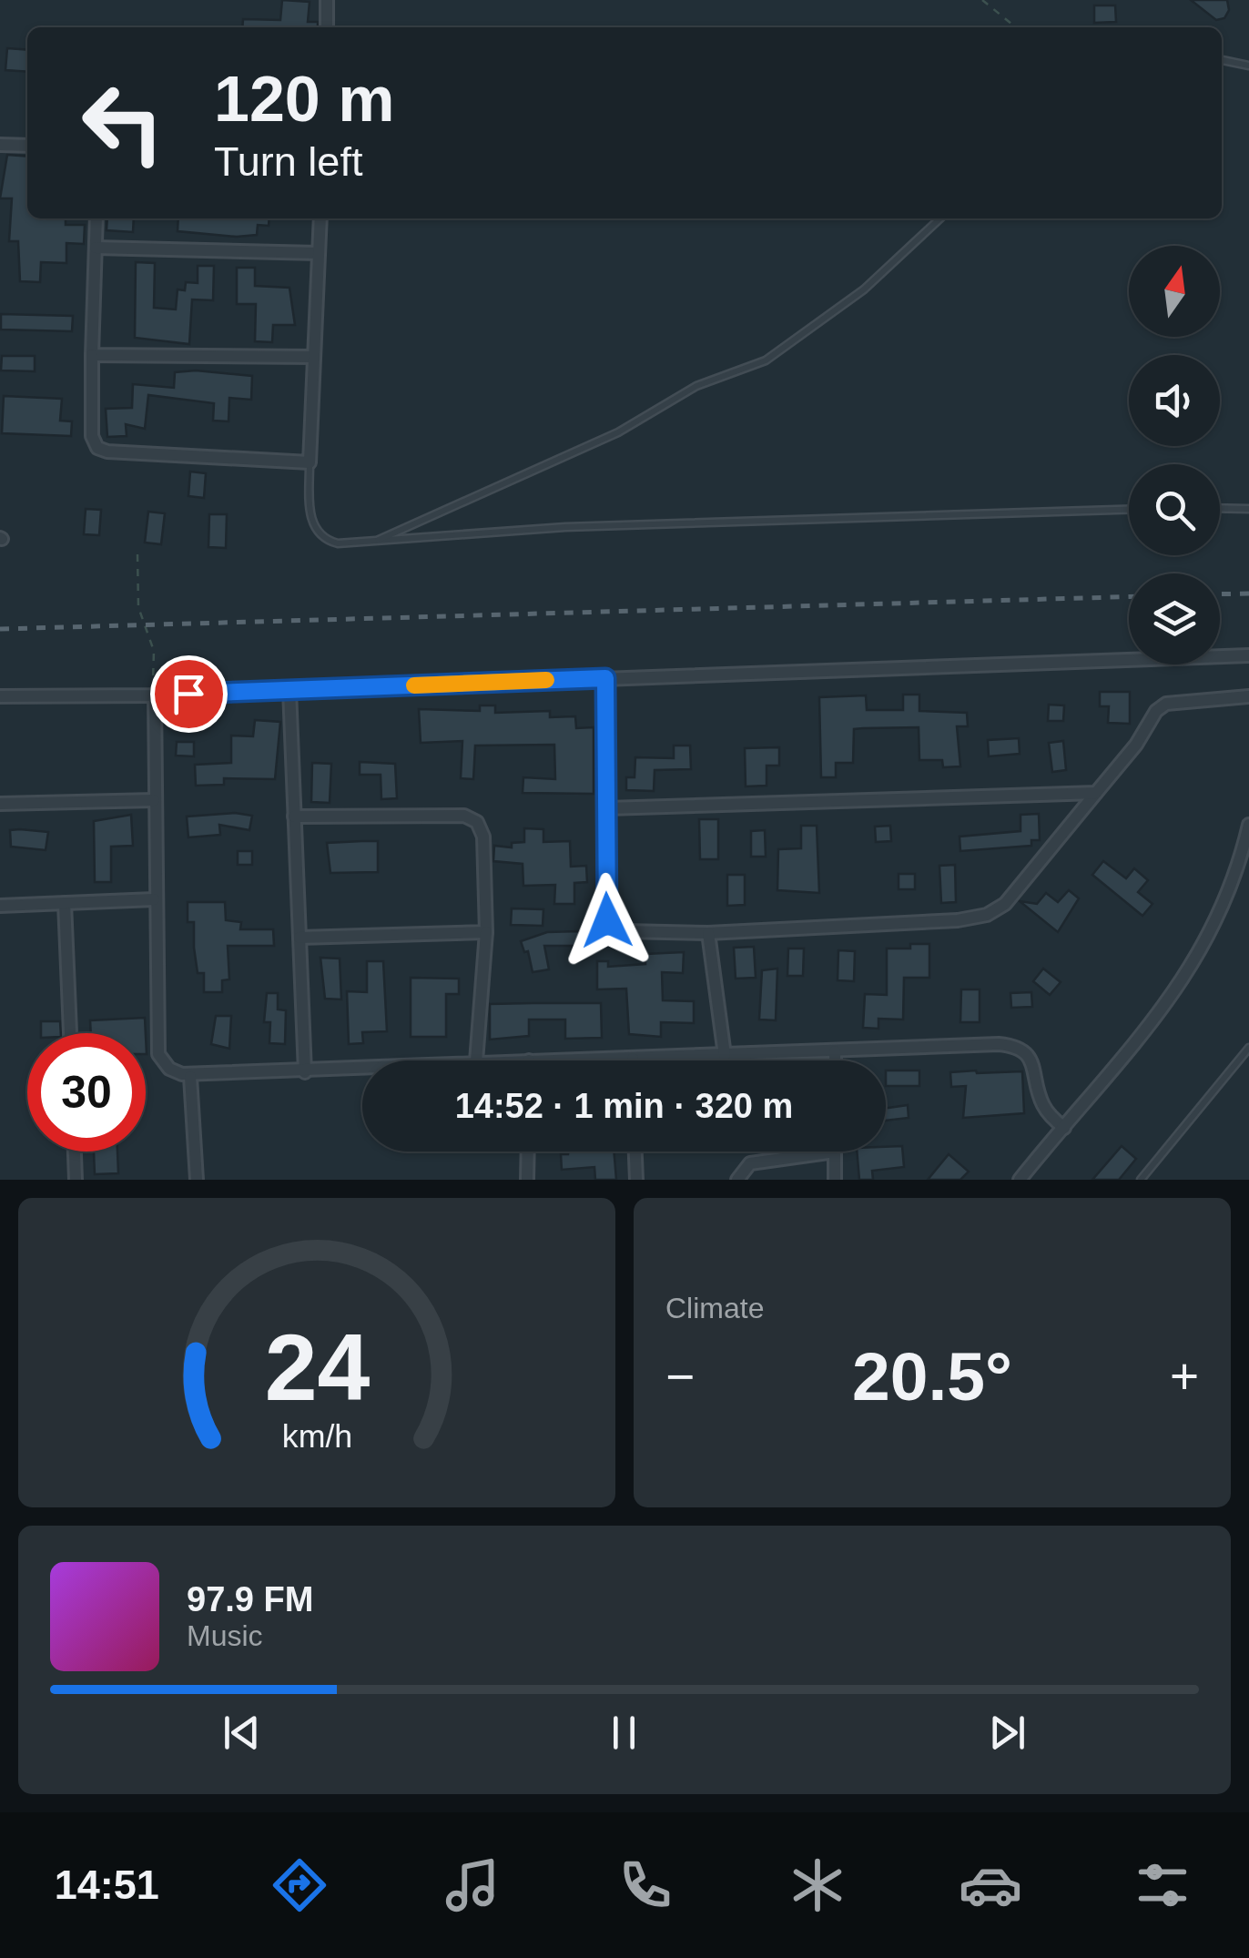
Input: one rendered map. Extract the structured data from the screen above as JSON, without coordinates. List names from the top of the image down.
{
  "north": "top",
  "page": {
    "turn": ["120 m", "Turn left"],
    "limit": "30",
    "trip": "14:52 · 1 min · 320 m",
    "tile": "Climate",
    "heat": ["−", "20.5°", "+"],
    "song": ["97.9 FM", "Music"],
    "tabs": "14:51",
    "gauge": ["24", "km/h"]
  }
}
